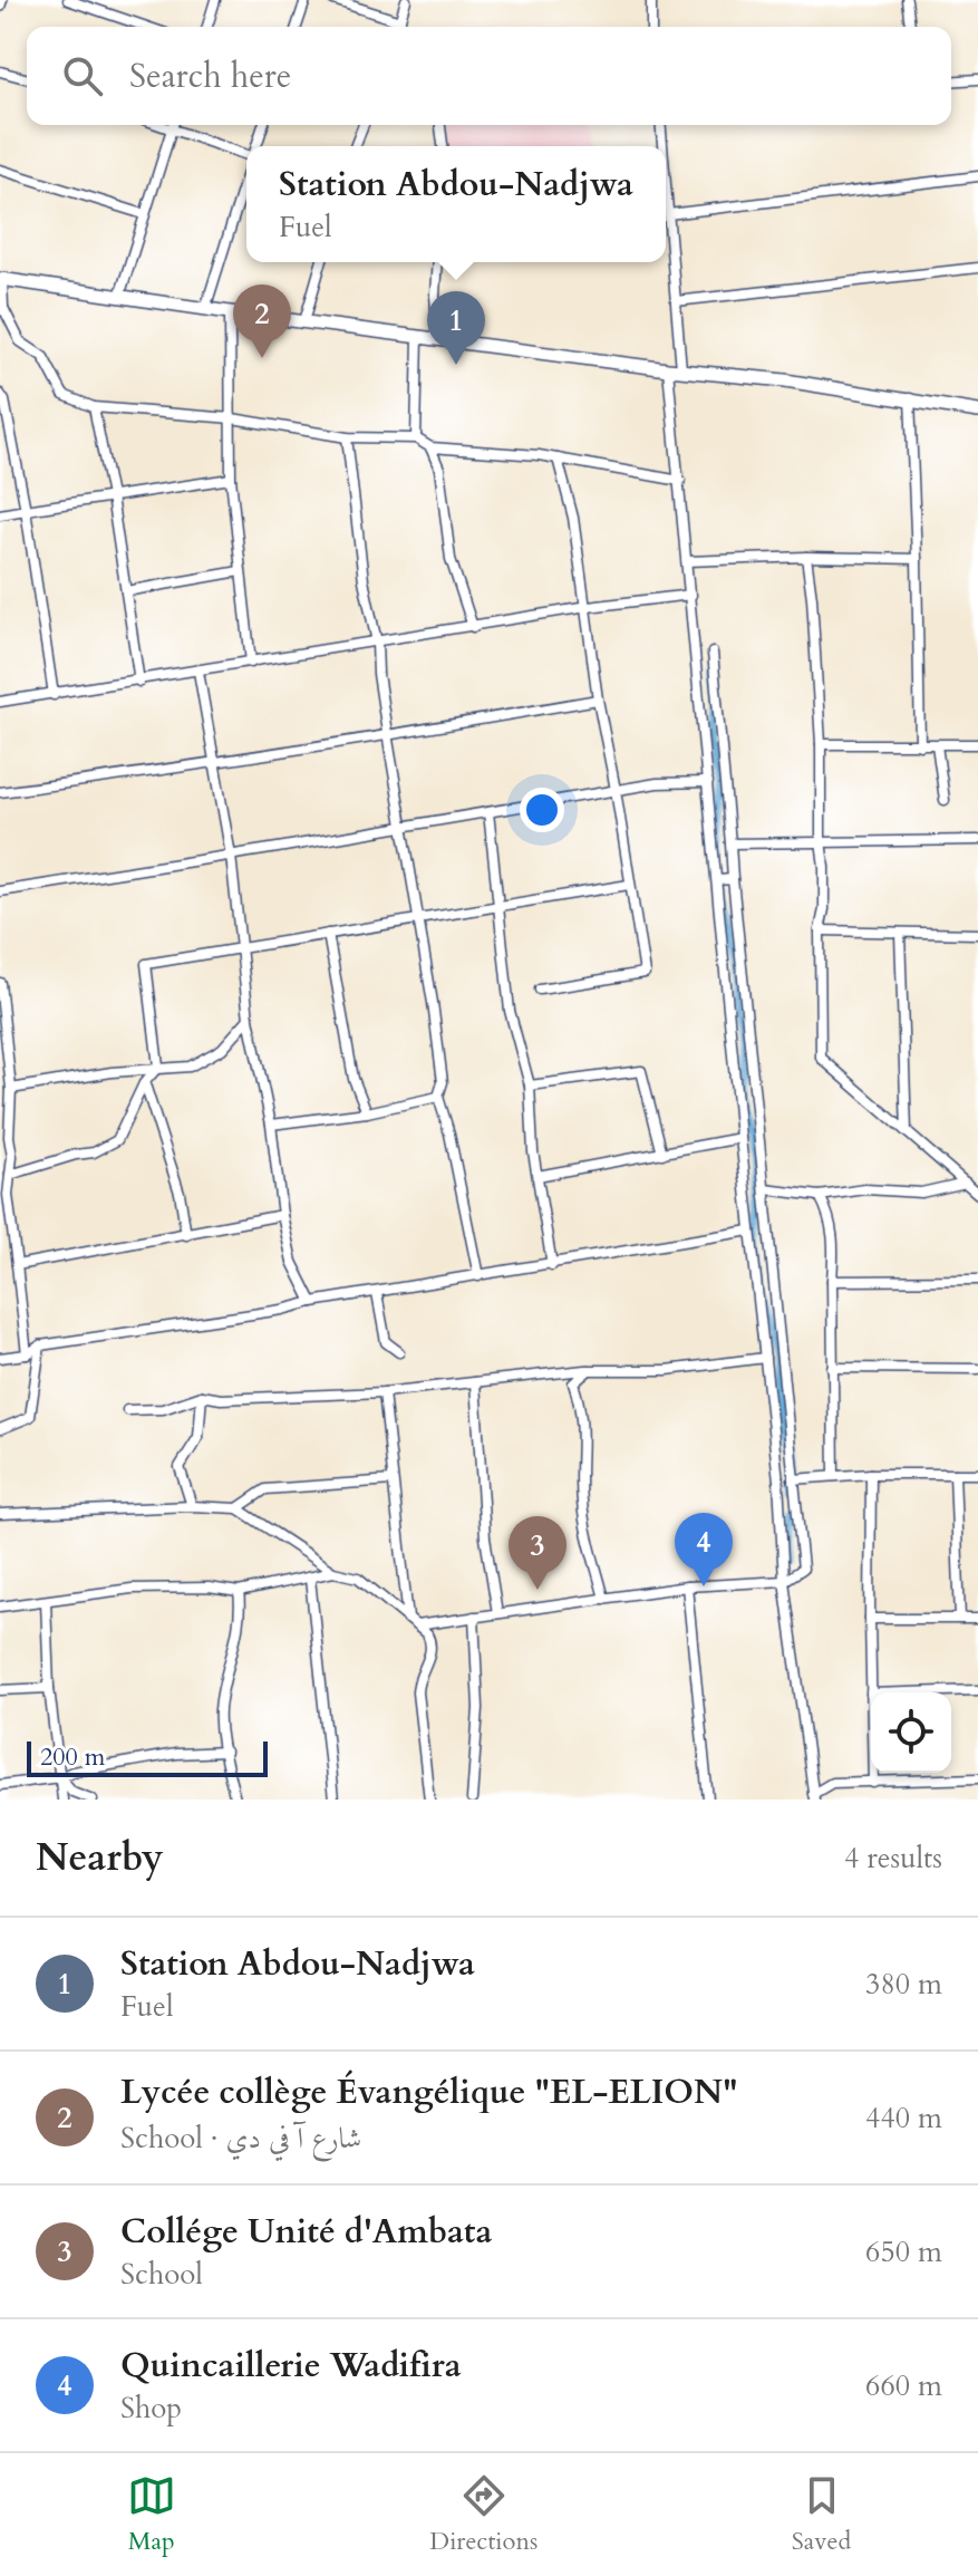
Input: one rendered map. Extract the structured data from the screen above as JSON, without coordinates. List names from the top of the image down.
{
  "scale_bar": "200 m",
  "page": {
    "search": "Search here",
    "popup": ["Station Abdou-Nadjwa", "Fuel"],
    "pins": [
      "2",
      "1",
      "4",
      "3"
    ],
    "scale": "200 m",
    "heading": ["Nearby", "4 results"],
    "list": [
      {
        "mark": "1",
        "name": "Station Abdou-Nadjwa",
        "note": "Fuel",
        "value": "380 m"
      },
      {
        "mark": "2",
        "name": "Lycée collège Évangélique \"EL-ELION\"",
        "note": "School · شارع آ في دي",
        "value": "440 m"
      },
      {
        "mark": "3",
        "name": "Collége Unité d'Ambata",
        "note": "School",
        "value": "650 m"
      },
      {
        "mark": "4",
        "name": "Quincaillerie Wadifira",
        "note": "Shop",
        "value": "660 m"
      }
    ],
    "nav": ["Map", "Directions", "Saved"]
  }
}
